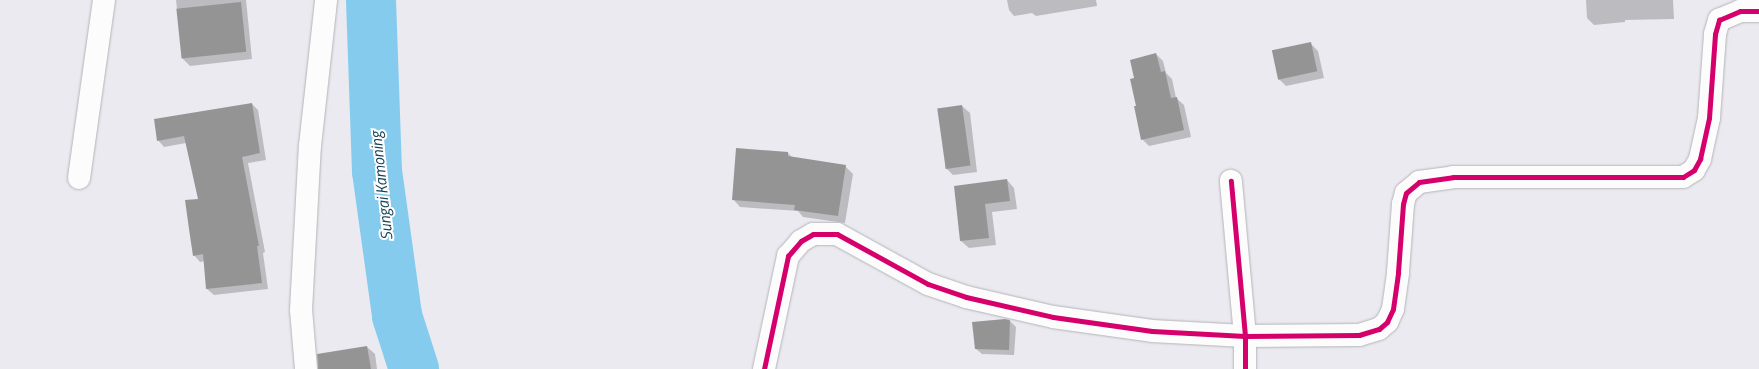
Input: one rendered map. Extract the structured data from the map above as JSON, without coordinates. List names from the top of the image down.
{
  "water": ["Sungai Kamoning"]
}
